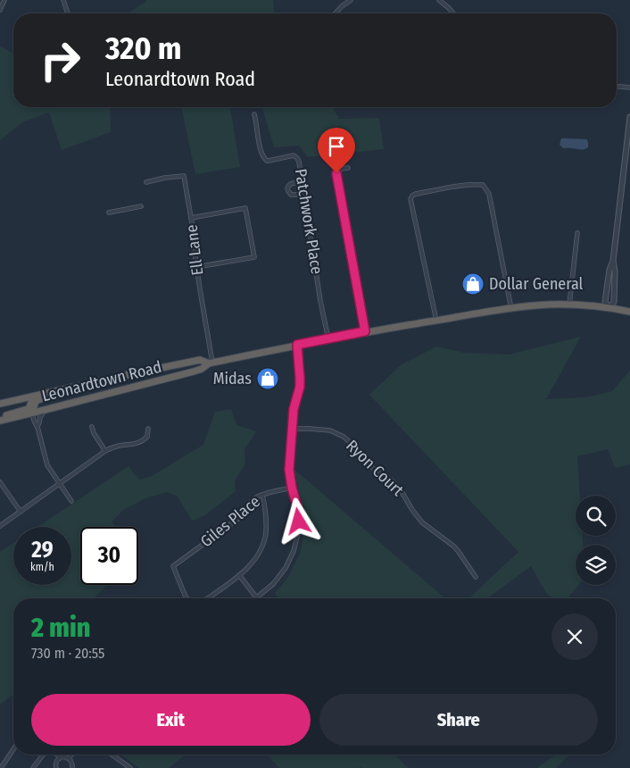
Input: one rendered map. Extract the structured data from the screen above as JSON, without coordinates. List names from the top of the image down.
{
  "streets": {
    "highway": ["Leonardtown Road"],
    "street": [
      "Patchwork Place",
      "Ell Lane",
      "Ryon Court",
      "Giles Place"
    ]
  },
  "crossings": [
    ["Patchwork Place", "Leonardtown Road"],
    ["Ell Lane", "Leonardtown Road"]
  ],
  "places": {
    "shop": ["Dollar General", "Midas"]
  },
  "page": {
    "turn": ["320 m", "Leonardtown Road"],
    "speed": "29 km/h",
    "limit": "30",
    "heading": ["2 min", "730 m · 20:55"],
    "buttons": ["Exit", "Share"]
  }
}
